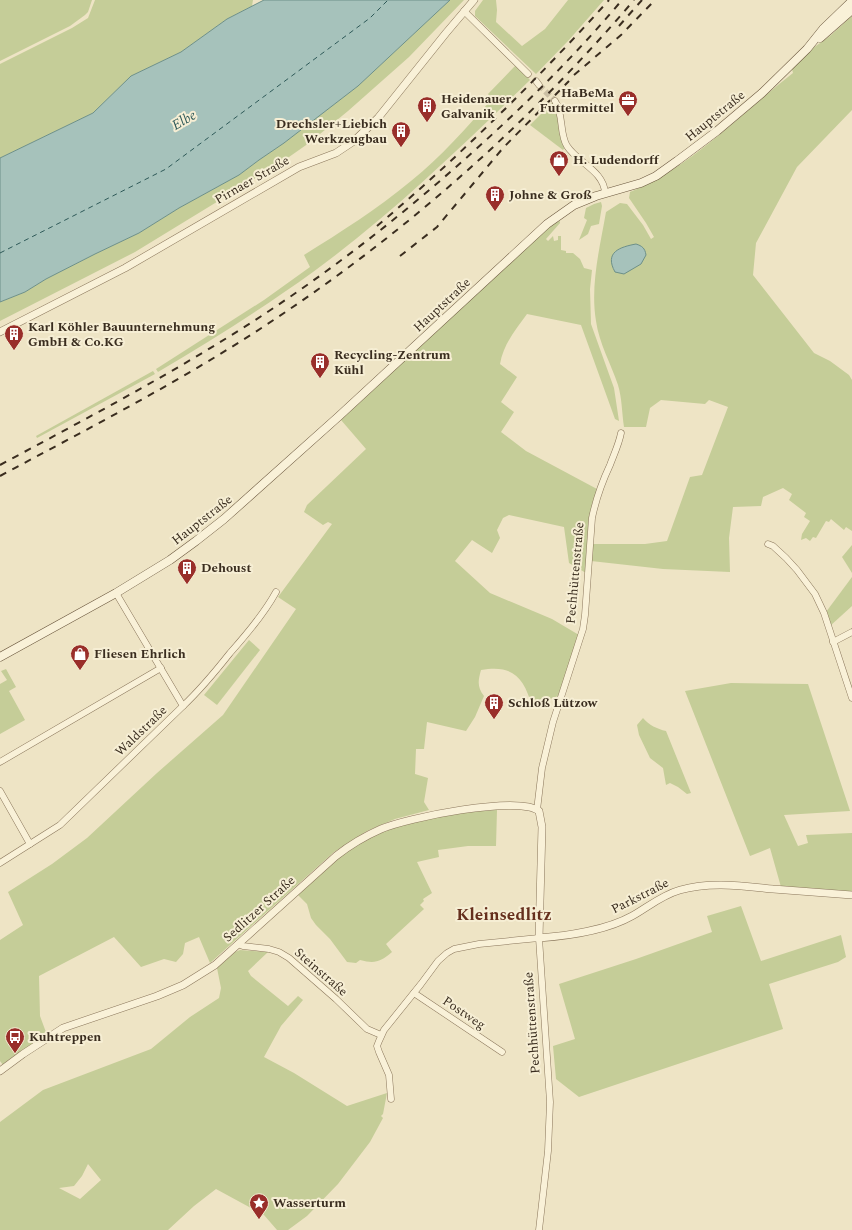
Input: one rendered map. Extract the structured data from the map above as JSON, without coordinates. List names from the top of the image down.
{
  "streets": {
    "main road": ["Hauptstraße"],
    "street": [
      "Pirnaer Straße",
      "Pechhüttenstraße",
      "Waldstraße",
      "Parkstraße",
      "Sedlitzer Straße",
      "Steinstraße",
      "Postweg"
    ]
  },
  "crossings": [
    ["Pechhüttenstraße", "Parkstraße"],
    ["Pechhüttenstraße", "Sedlitzer Straße"],
    ["Parkstraße", "Steinstraße"],
    ["Parkstraße", "Postweg"],
    ["Sedlitzer Straße", "Steinstraße"]
  ],
  "districts": ["Kleinsedlitz"],
  "water": ["Elbe"],
  "places": {
    "office": ["HaBeMa Futtermittel"],
    "building": [
      "Heidenauer Galvanik",
      "Drechsler+Liebich Werkzeugbau",
      "Johne & Groß",
      "Karl Köhler Bauunternehmung GmbH & Co.KG",
      "Recycling-Zentrum Kühl",
      "Dehoust",
      "Schloß Lützow"
    ],
    "shop": ["H. Ludendorff", "Fliesen Ehrlich"],
    "bus stop": ["Kuhtreppen"],
    "place": ["Wasserturm"]
  }
}
